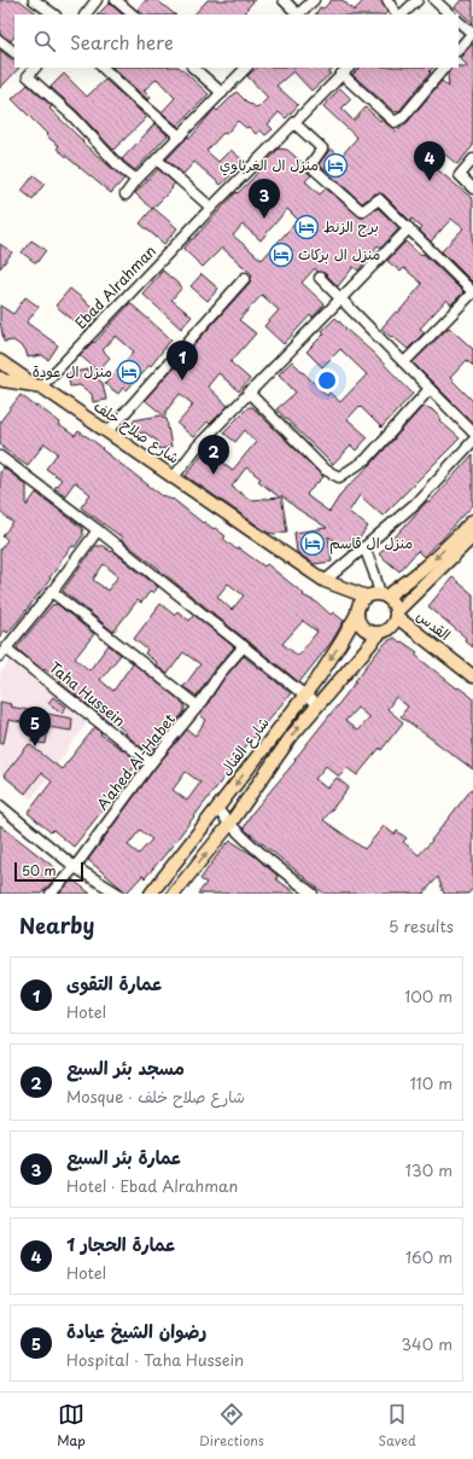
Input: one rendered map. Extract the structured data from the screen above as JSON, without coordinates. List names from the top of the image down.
{
  "streets": {
    "main road": ["شارع صلاح خلف", "القدس", "شارع القنال"],
    "street": ["Ebad Alrahman", "Taha Hussein", "A'ahed Al-Habet"]
  },
  "crossings": [
    ["Ebad Alrahman", "شارع صلاح خلف"],
    ["شارع صلاح خلف", "القدس"],
    ["شارع صلاح خلف", "شارع القنال"],
    ["القدس", "شارع القنال"],
    ["Taha Hussein", "A'ahed Al-Habet"]
  ],
  "places": {
    "hotel": [
      "منزل ال الغرباوي",
      "برج الزنط",
      "منزل ال بركات",
      "منزل ال عودة",
      "منزل ال قاسم"
    ]
  },
  "scale_bar": "50 m",
  "page": {
    "search": "Search here",
    "pins": [
      "4",
      "3",
      "1",
      "2",
      "5"
    ],
    "scale": "50 m",
    "heading": ["Nearby", "5 results"],
    "list": [
      {
        "mark": "1",
        "name": "عمارة التقوى",
        "note": "Hotel",
        "value": "100 m"
      },
      {
        "mark": "2",
        "name": "مسجد بئر السبع",
        "note": "Mosque · شارع صلاح خلف",
        "value": "110 m"
      },
      {
        "mark": "3",
        "name": "عمارة بئر السبع",
        "note": "Hotel · Ebad Alrahman",
        "value": "130 m"
      },
      {
        "mark": "4",
        "name": "عمارة الحجار 1",
        "note": "Hotel",
        "value": "160 m"
      },
      {
        "mark": "5",
        "name": "رضوان الشيخ عيادة",
        "note": "Hospital · Taha Hussein",
        "value": "340 m"
      }
    ],
    "nav": ["Map", "Directions", "Saved"]
  }
}
